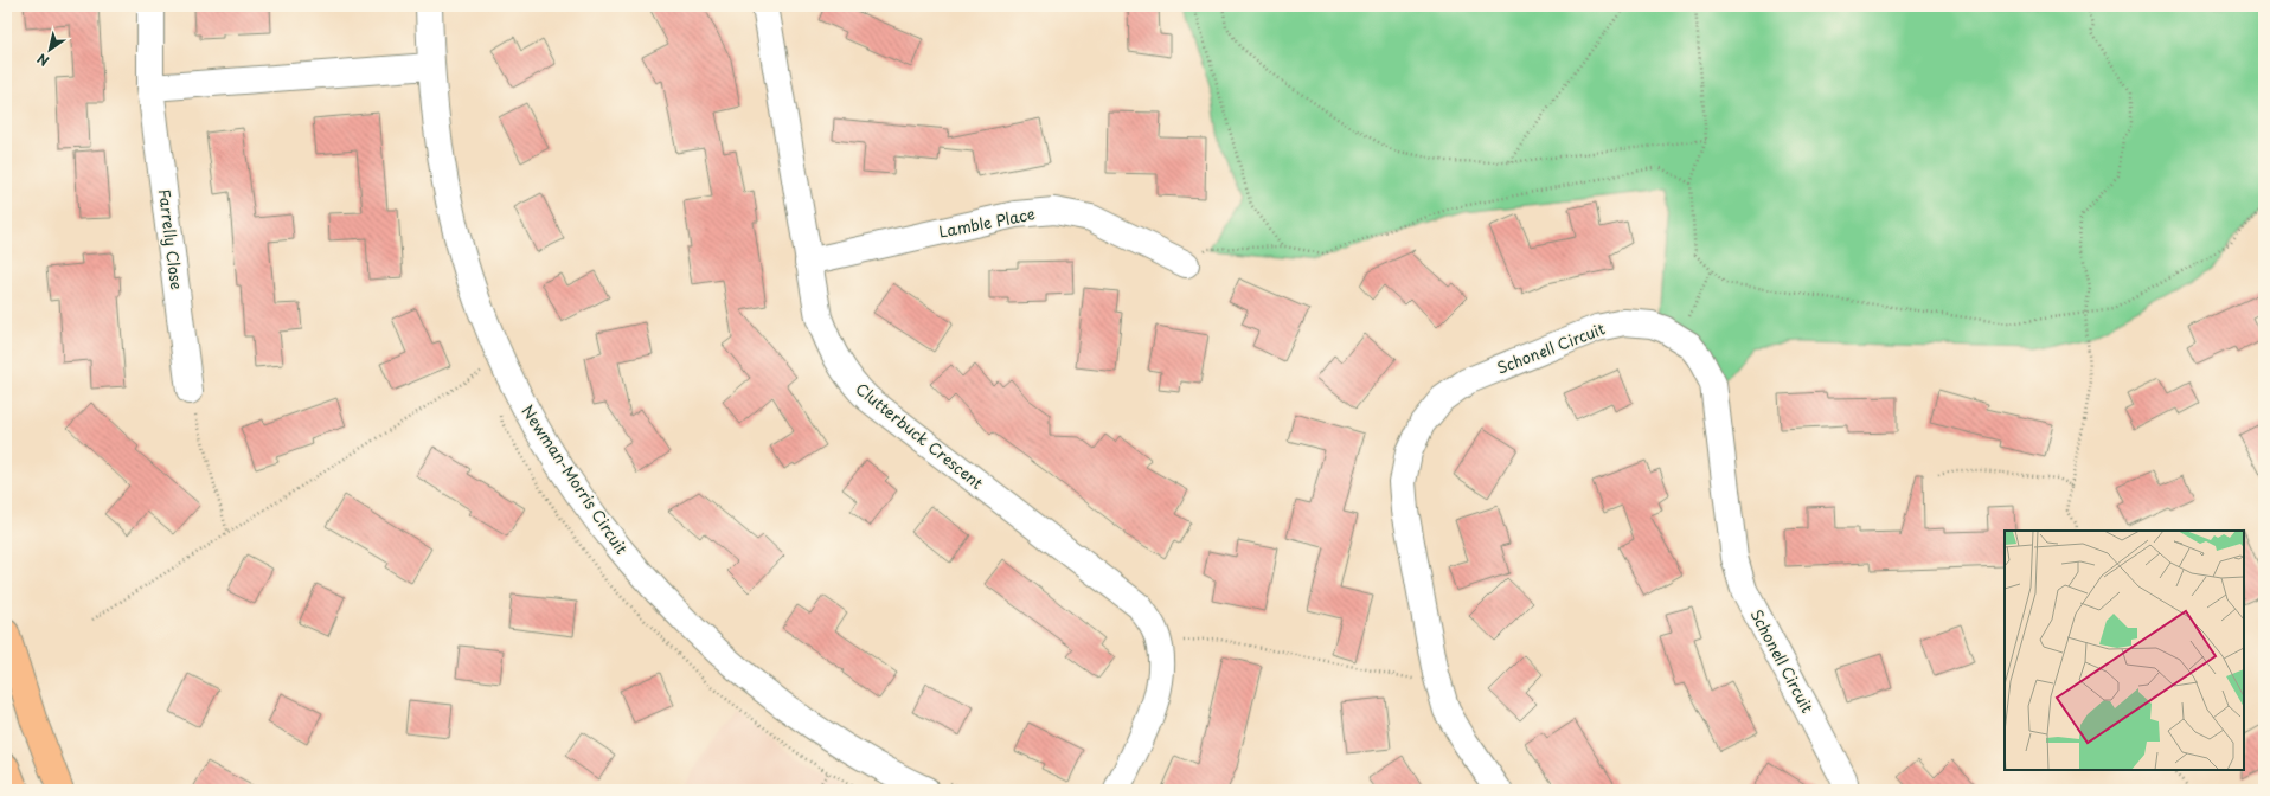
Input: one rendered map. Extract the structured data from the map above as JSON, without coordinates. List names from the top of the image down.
{
  "streets": {
    "street": [
      "Lamble Place",
      "Farrelly Close",
      "Schonell Circuit",
      "Clutterbuck Crescent",
      "Newman-Morris Circuit"
    ]
  },
  "crossings": [
    ["Lamble Place", "Clutterbuck Crescent"]
  ],
  "north": "bottom left"
}
